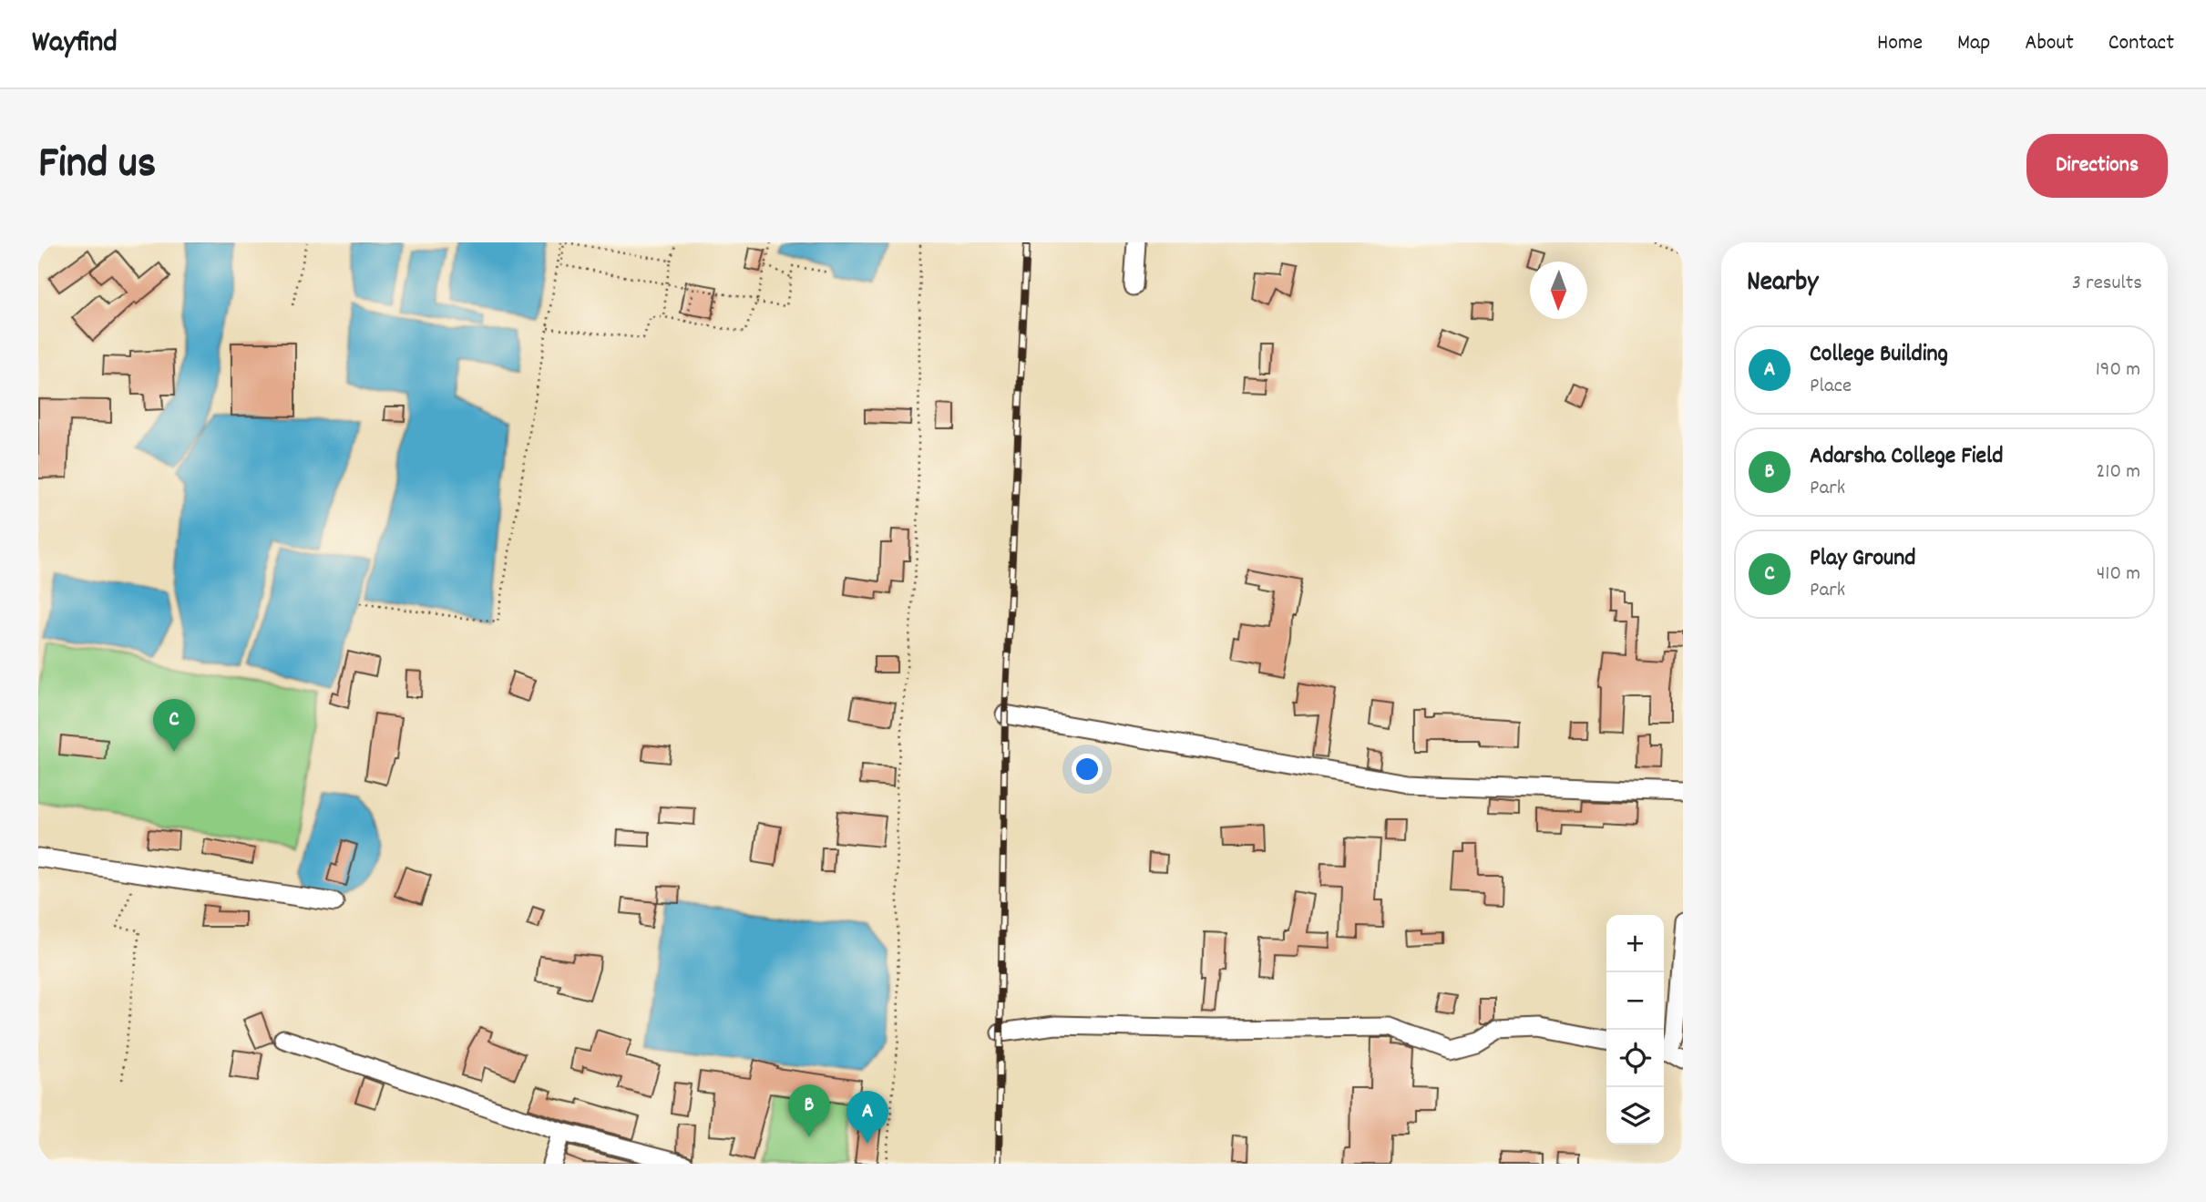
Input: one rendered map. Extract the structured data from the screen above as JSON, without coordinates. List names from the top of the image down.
{
  "north": "bottom",
  "page": {
    "header": "Wayfind",
    "nav": [
      "Home",
      "Map",
      "About",
      "Contact"
    ],
    "title": "Find us",
    "buttons": "Directions",
    "heading": ["Nearby", "3 results"],
    "list": [
      {
        "mark": "A",
        "name": "College Building",
        "note": "Place",
        "value": "190 m"
      },
      {
        "mark": "B",
        "name": "Adarsha College Field",
        "note": "Park",
        "value": "210 m"
      },
      {
        "mark": "C",
        "name": "Play Ground",
        "note": "Park",
        "value": "410 m"
      }
    ],
    "pins": ["C", "B", "A"],
    "map_buttons": ["+", "−"]
  }
}
